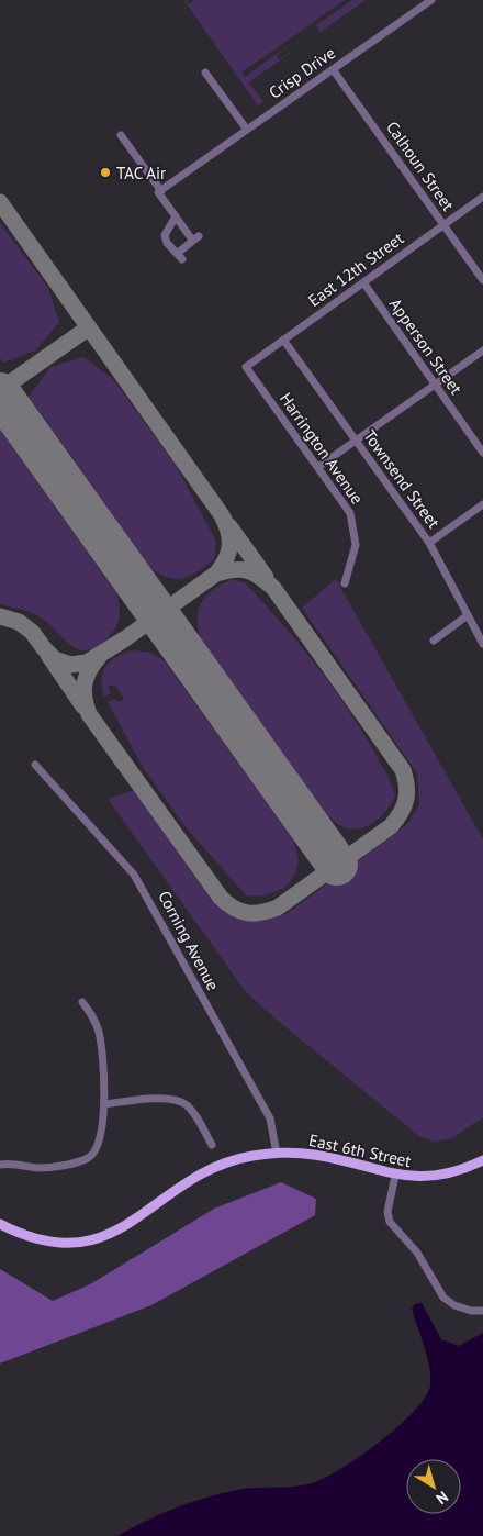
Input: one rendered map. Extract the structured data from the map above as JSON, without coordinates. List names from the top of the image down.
{
  "streets": {
    "main road": ["East 6th Street"],
    "street": [
      "Crisp Drive",
      "Calhoun Street",
      "East 12th Street",
      "Apperson Street",
      "Harrington Avenue",
      "Townsend Street",
      "Corning Avenue"
    ]
  },
  "crossings": [
    ["Crisp Drive", "Calhoun Street"],
    ["Calhoun Street", "East 12th Street"],
    ["East 12th Street", "Apperson Street"],
    ["East 12th Street", "Harrington Avenue"],
    ["East 12th Street", "Townsend Street"],
    ["Corning Avenue", "East 6th Street"]
  ],
  "places": ["TAC Air"],
  "north": "bottom right"
}
